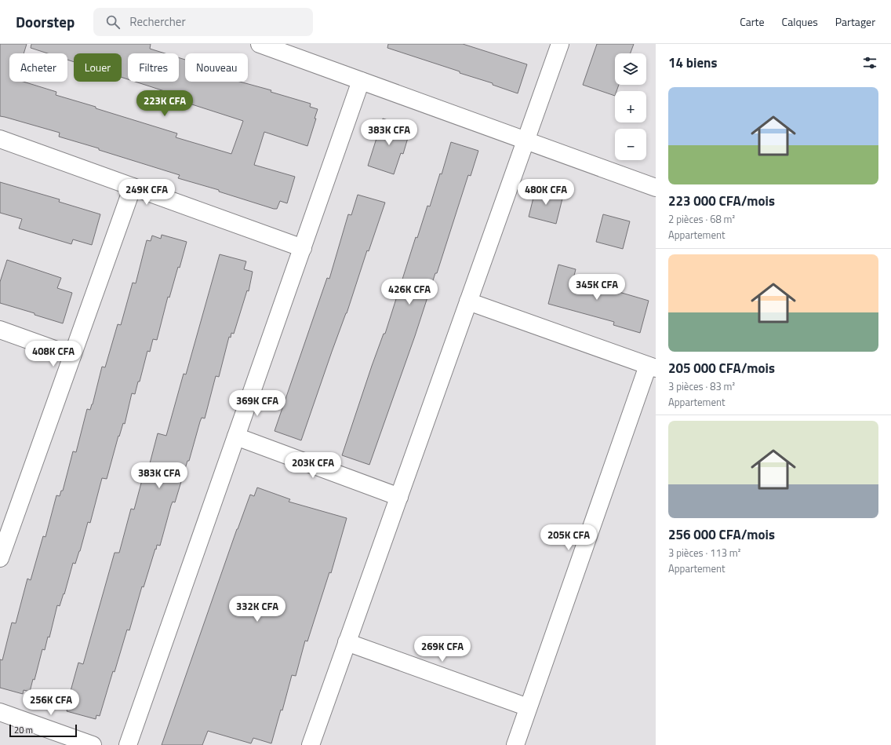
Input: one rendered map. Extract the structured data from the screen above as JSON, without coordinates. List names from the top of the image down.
{
  "scale_bar": "20 m",
  "page": {
    "header": "Doorstep",
    "search": "Rechercher",
    "nav": ["Carte", "Calques", "Partager"],
    "heading": "14 biens",
    "map_buttons": ["+", "−"],
    "chip": [
      "Acheter",
      "Louer",
      "Filtres",
      "Nouveau"
    ],
    "list": [
      {
        "name": "223 000 CFA/mois",
        "note": "2 pièces · 68 m² · Appartement"
      },
      {
        "name": "205 000 CFA/mois",
        "note": "3 pièces · 83 m² · Appartement"
      },
      {
        "name": "256 000 CFA/mois",
        "note": "3 pièces · 113 m² · Appartement"
      }
    ],
    "price": [
      "223K CFA",
      "383K CFA",
      "249K CFA",
      "480K CFA",
      "345K CFA",
      "426K CFA",
      "408K CFA",
      "369K CFA",
      "203K CFA",
      "383K CFA",
      "205K CFA",
      "332K CFA",
      "269K CFA",
      "256K CFA"
    ],
    "scale": "20 m"
  }
}
